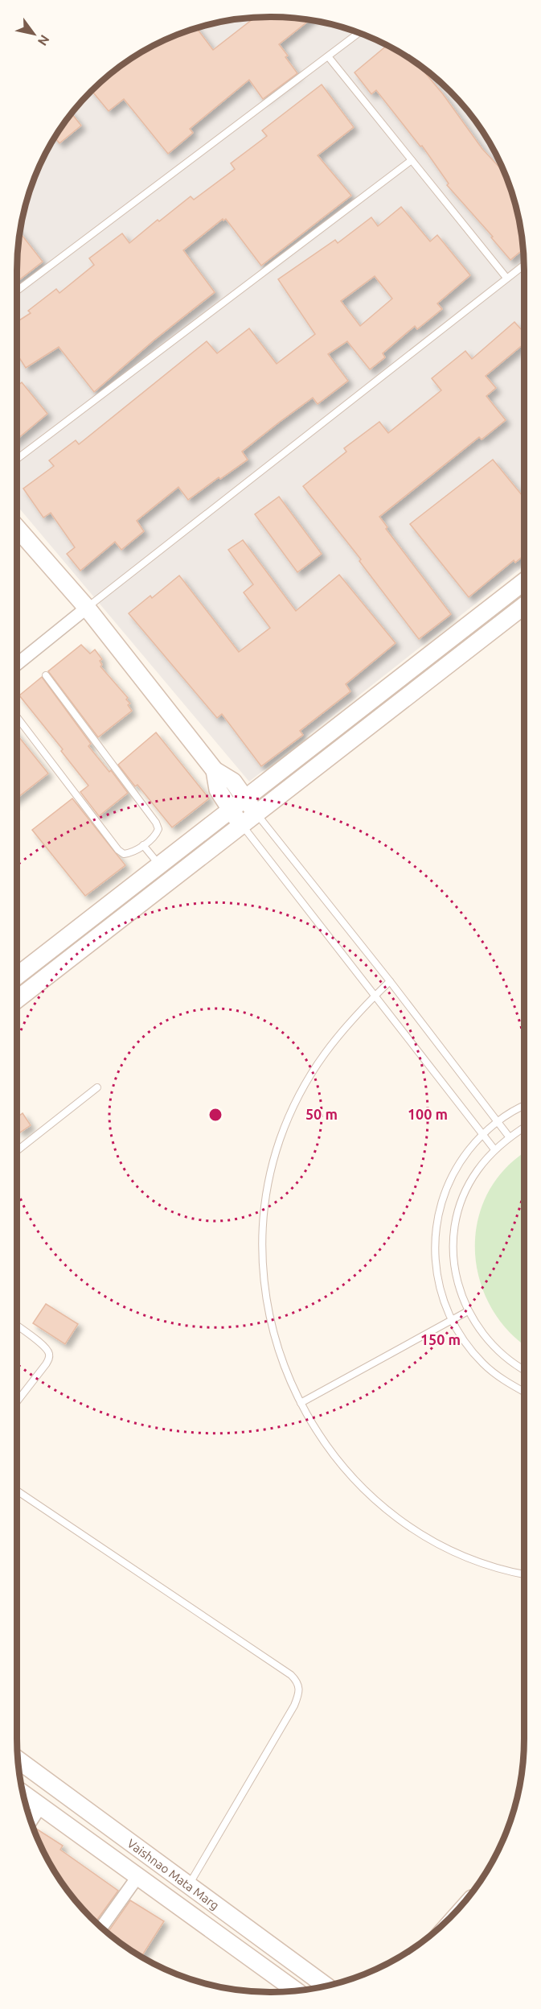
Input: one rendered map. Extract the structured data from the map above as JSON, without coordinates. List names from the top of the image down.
{
  "streets": {
    "street": ["Vaishnao Mata Marg"]
  },
  "north": "bottom right",
  "rings": ["50 m", "100 m", "150 m"]
}
